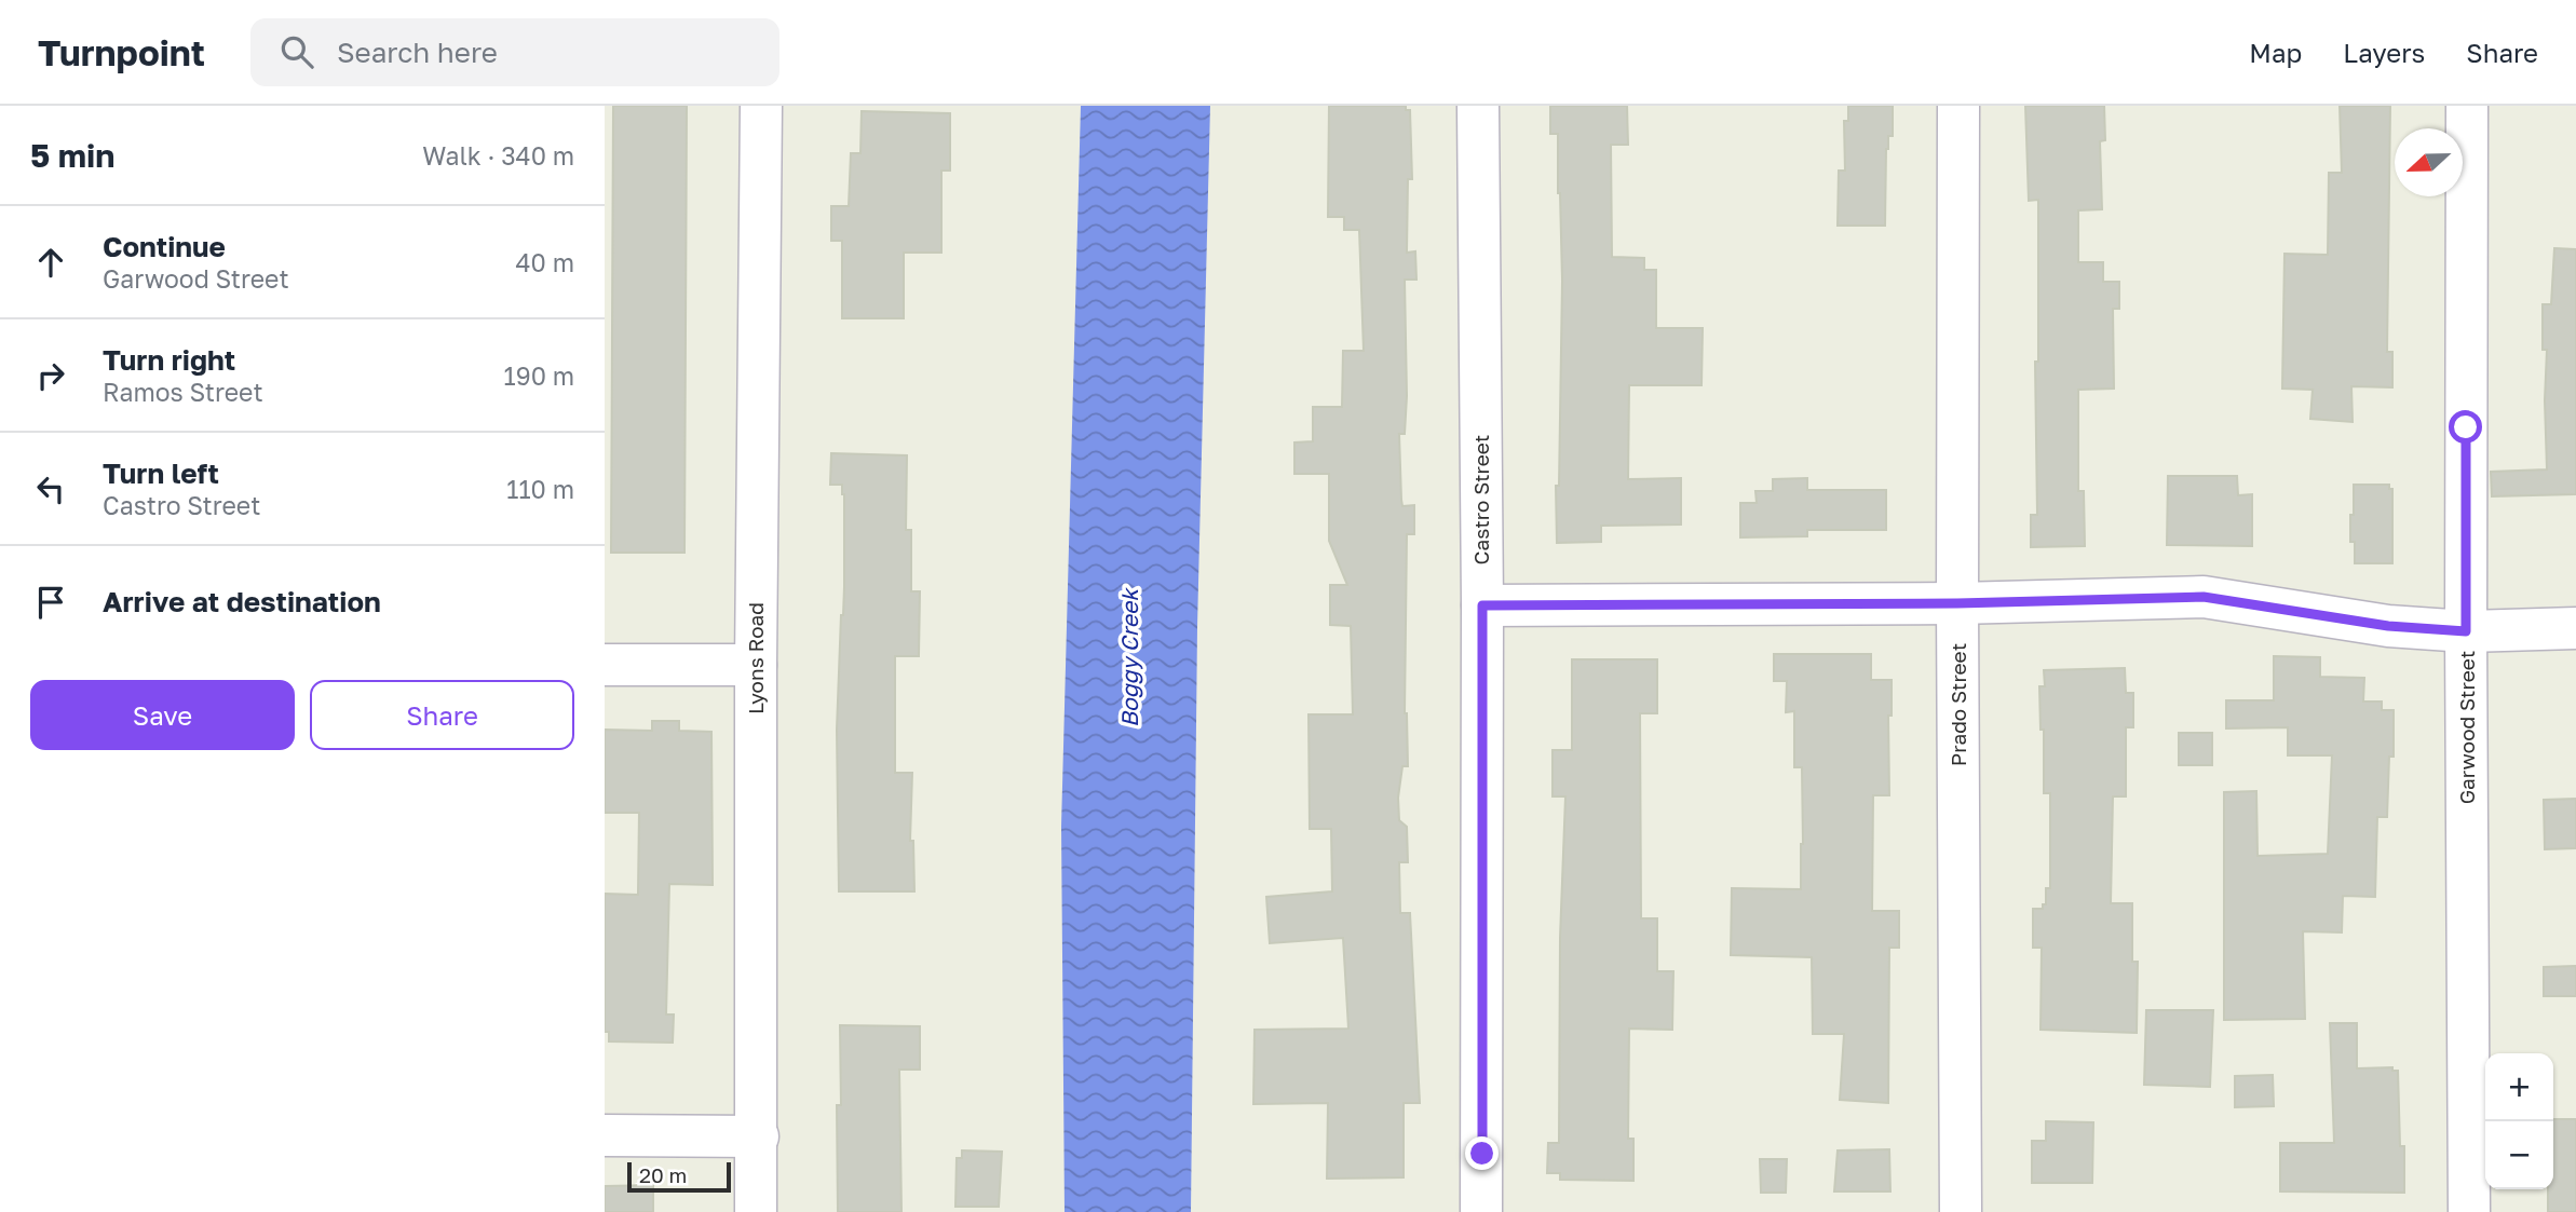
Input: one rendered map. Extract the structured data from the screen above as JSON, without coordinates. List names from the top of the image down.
{
  "streets": {
    "street": [
      "Castro Street",
      "Lyons Road",
      "Prado Street",
      "Garwood Street"
    ]
  },
  "water": ["Boggy Creek"],
  "scale_bar": "20 m",
  "north": "left",
  "page": {
    "header": "Turnpoint",
    "search": "Search here",
    "nav": ["Map", "Layers", "Share"],
    "heading": ["5 min", "Walk · 340 m"],
    "list": [
      ["Continue", "Garwood Street", "40 m"],
      ["Turn right", "Ramos Street", "190 m"],
      ["Turn left", "Castro Street", "110 m"],
      "Arrive at destination"
    ],
    "buttons": ["Save", "Share"],
    "map_buttons": ["+", "−"],
    "scale": "20 m"
  }
}
